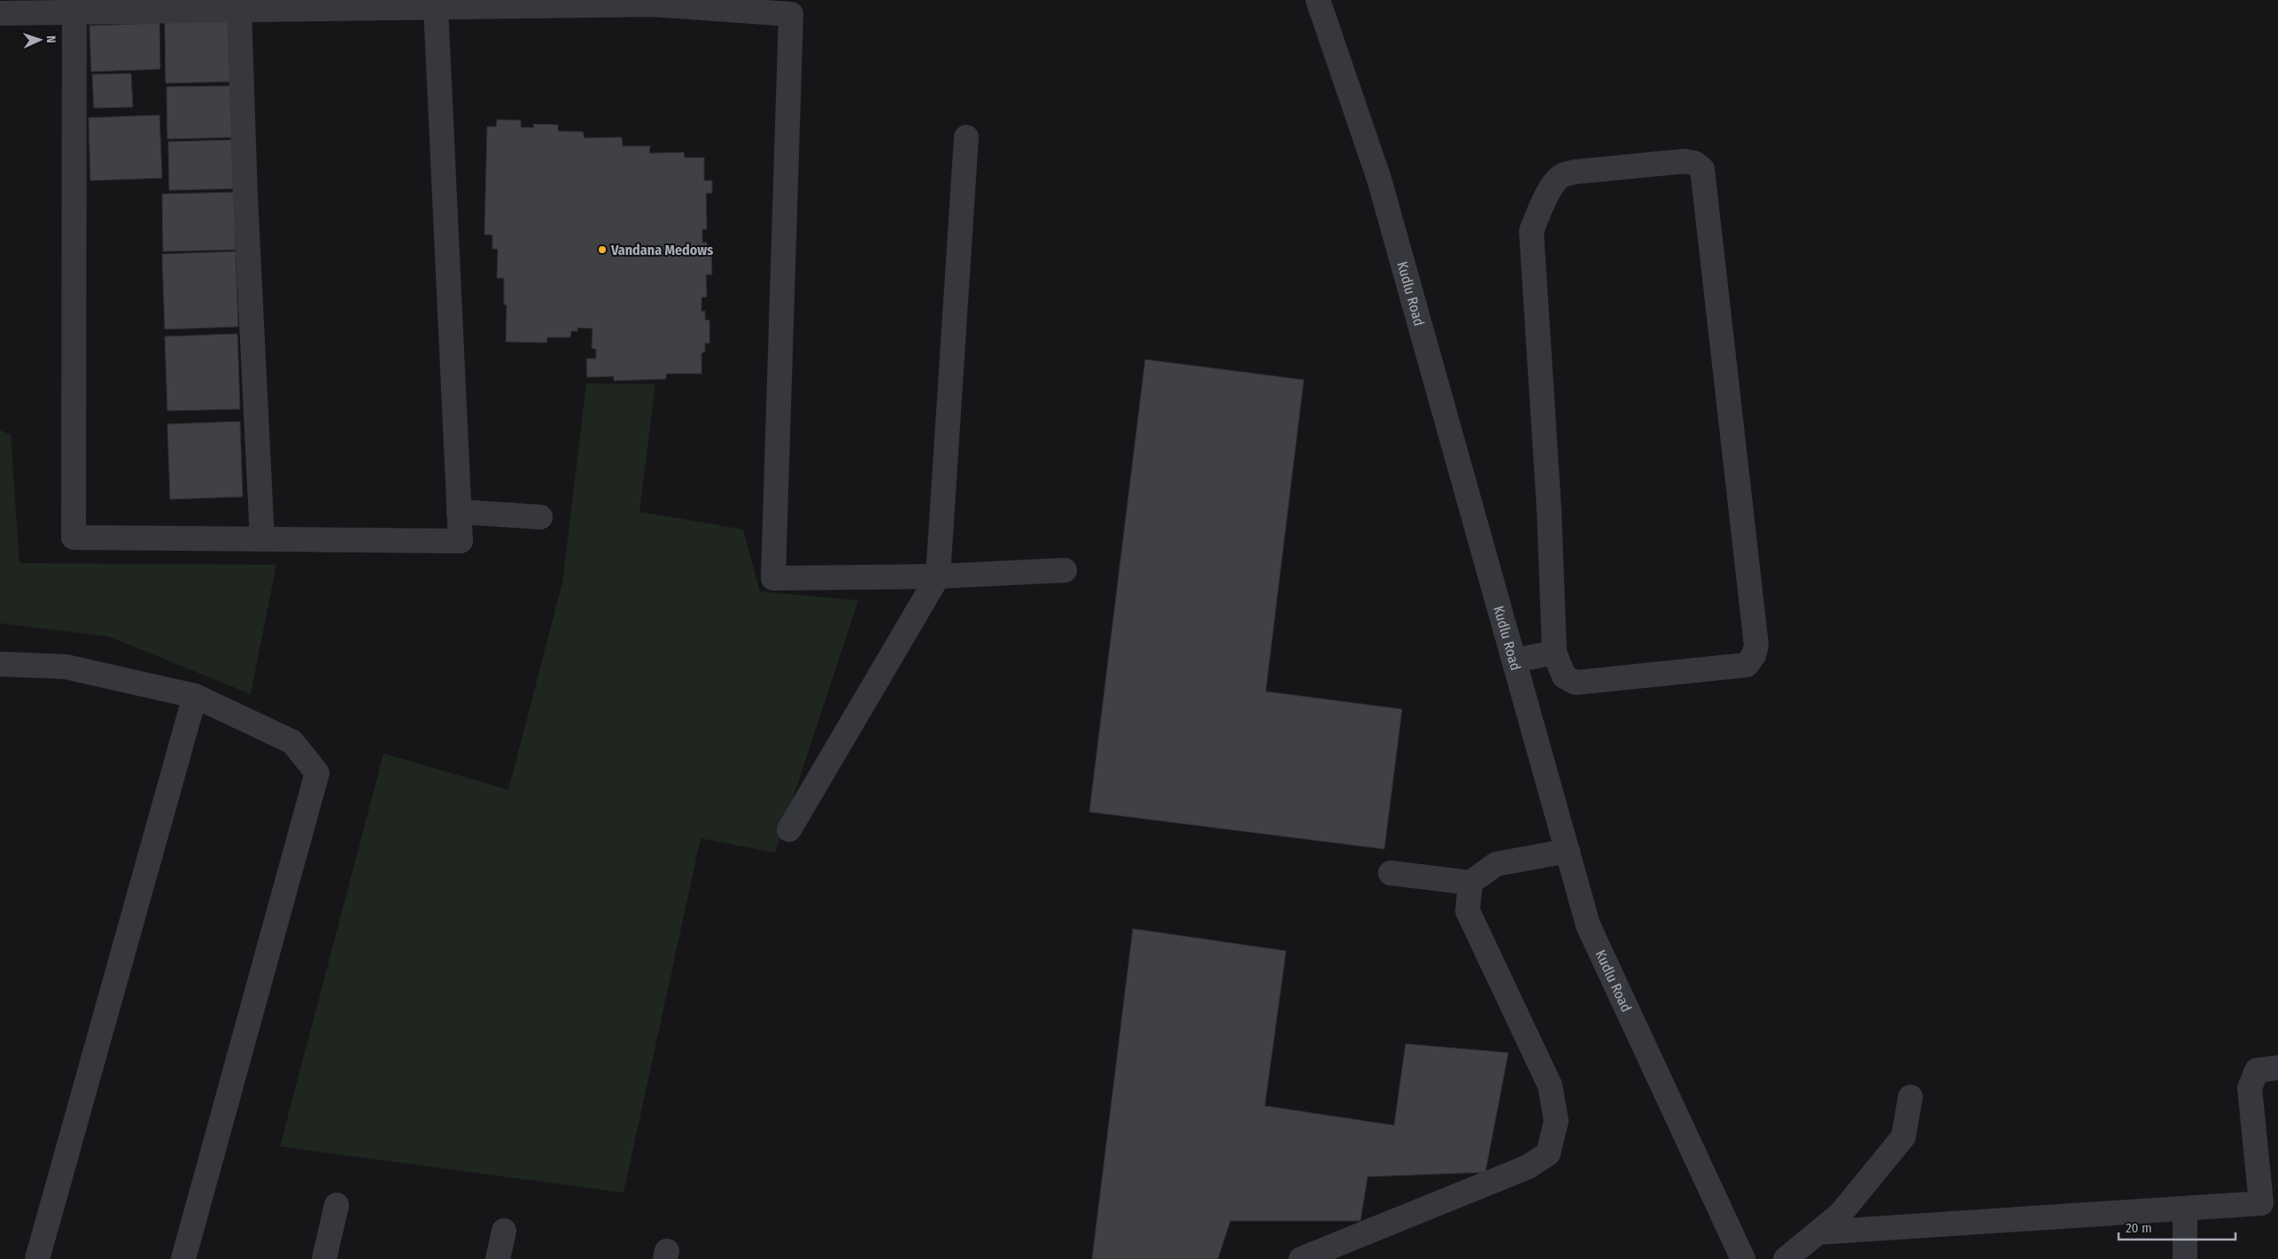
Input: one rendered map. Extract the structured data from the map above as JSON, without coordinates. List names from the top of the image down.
{
  "streets": {
    "street": ["Kudlu Road"]
  },
  "places": ["Vandana Medows"],
  "scale_bar": "20 m",
  "north": "right"
}
